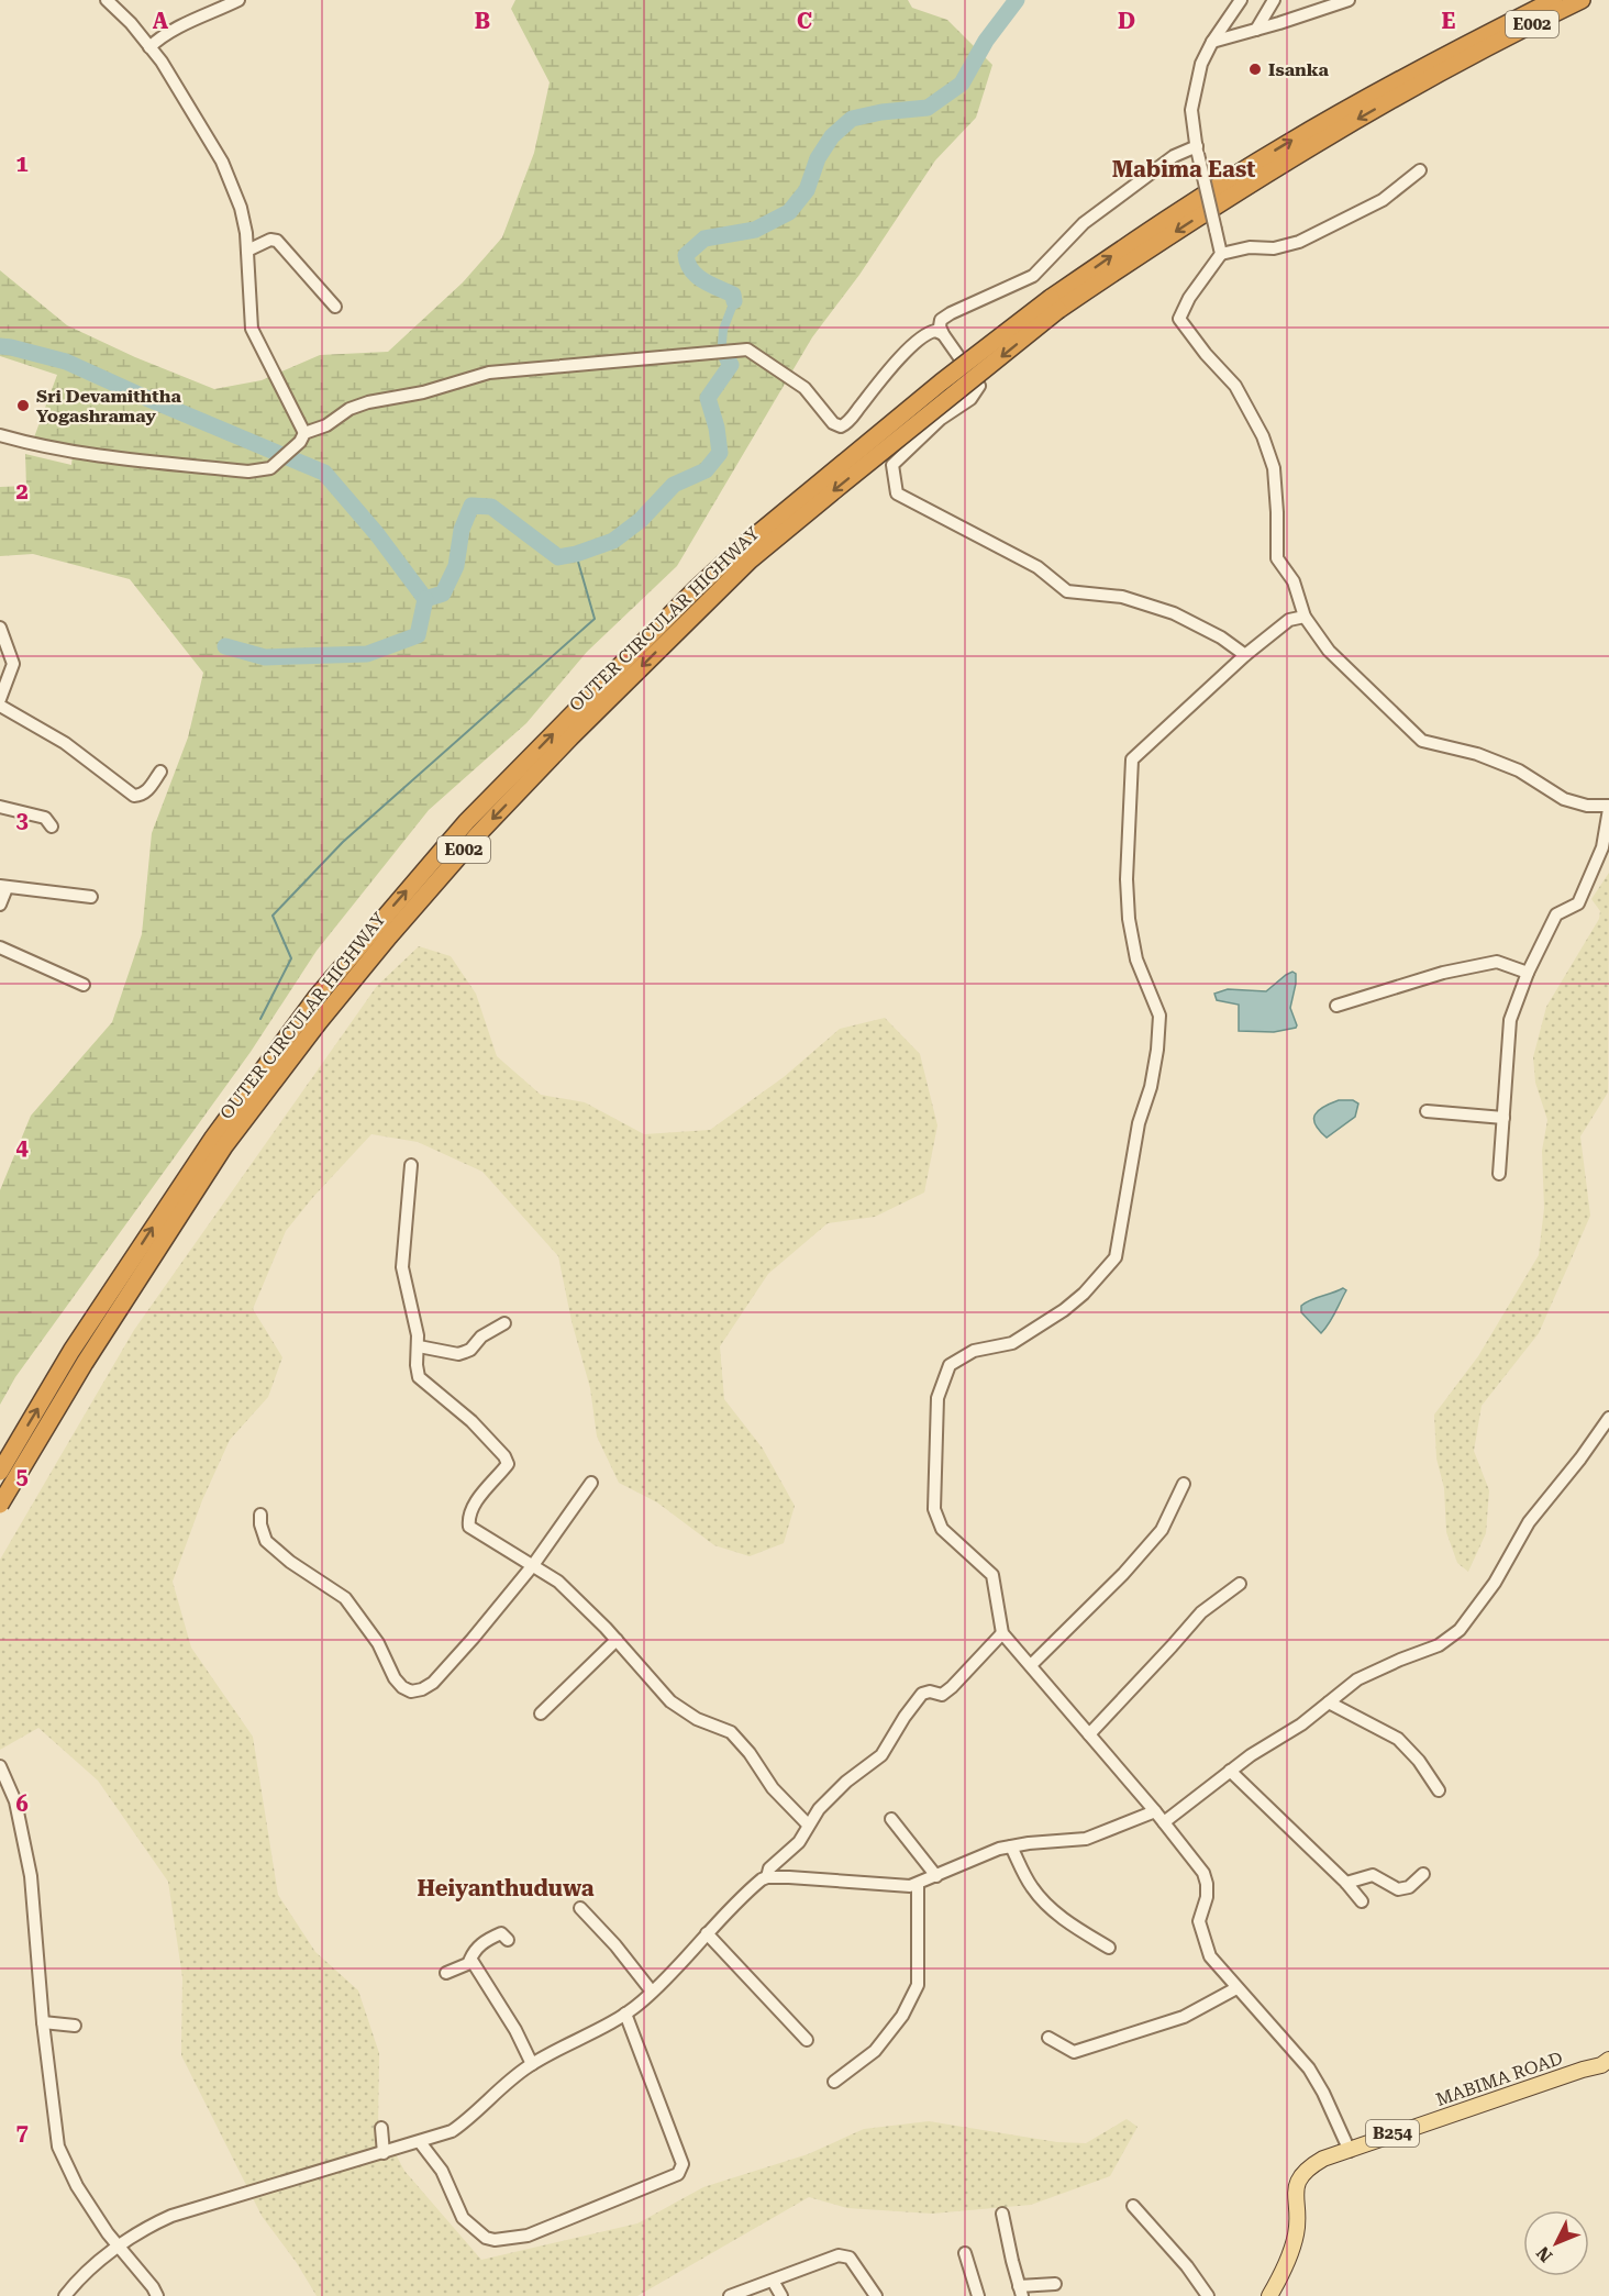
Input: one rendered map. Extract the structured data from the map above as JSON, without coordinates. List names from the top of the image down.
{
  "streets": {
    "highway": ["E002", "OUTER CIRCULAR HIGHWAY"],
    "main road": ["MABIMA ROAD", "B254"]
  },
  "districts": ["Mabima East", "Heiyanthuduwa"],
  "places": ["Isanka", "Sri Devamiththa Yogashramay"],
  "north": "bottom left",
  "grid": {
    "columns": [
      "A",
      "B",
      "C",
      "D",
      "E"
    ],
    "rows": [
      "1",
      "2",
      "3",
      "4",
      "5",
      "6",
      "7"
    ]
  }
}
